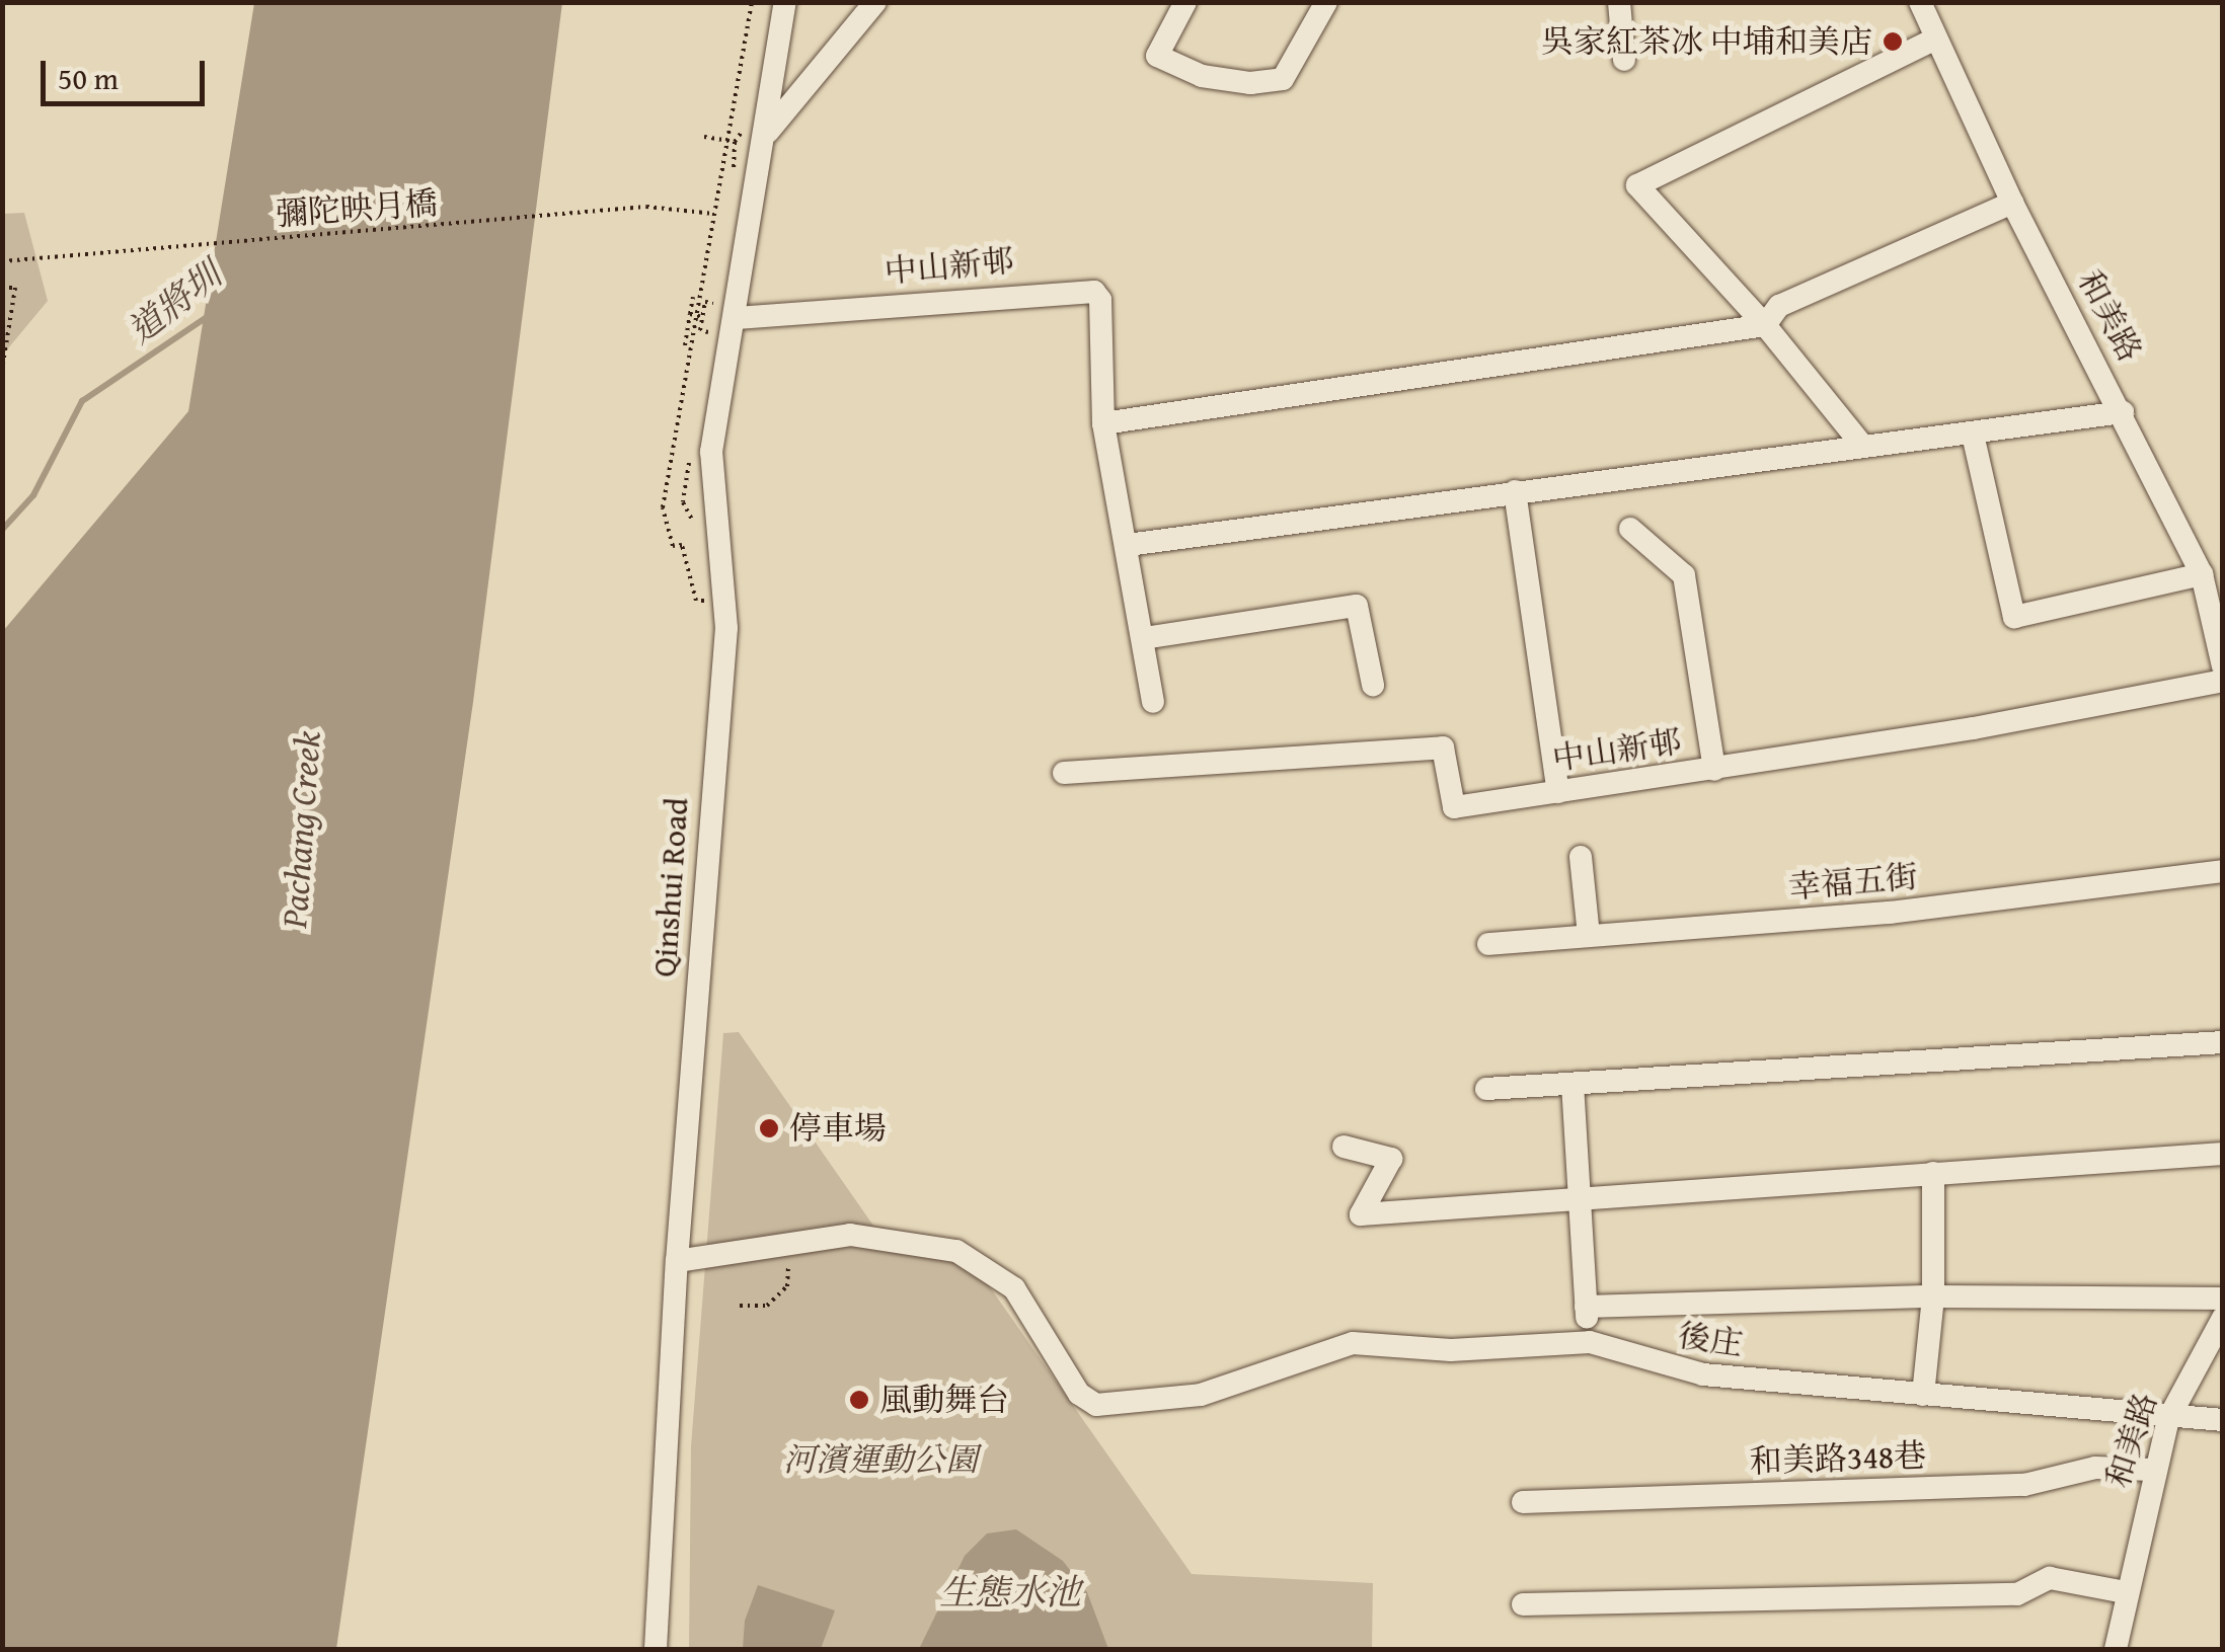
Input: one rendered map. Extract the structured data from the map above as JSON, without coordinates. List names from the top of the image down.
{
  "streets": {
    "street": [
      "中山新邨",
      "和美路",
      "幸福五街",
      "Qinshui Road",
      "後庄",
      "和美路348巷"
    ],
    "path": ["彌陀映月橋"]
  },
  "crossings": [
    ["中山新邨", "Qinshui Road"],
    ["和美路", "後庄"],
    ["和美路", "和美路348巷"]
  ],
  "water": ["道將圳", "Pachang Creek", "生態水池"],
  "parks": ["河濱運動公園"],
  "places": ["吳家紅茶冰 中埔和美店", "停車場", "風動舞台"],
  "scale_bar": "50 m"
}
